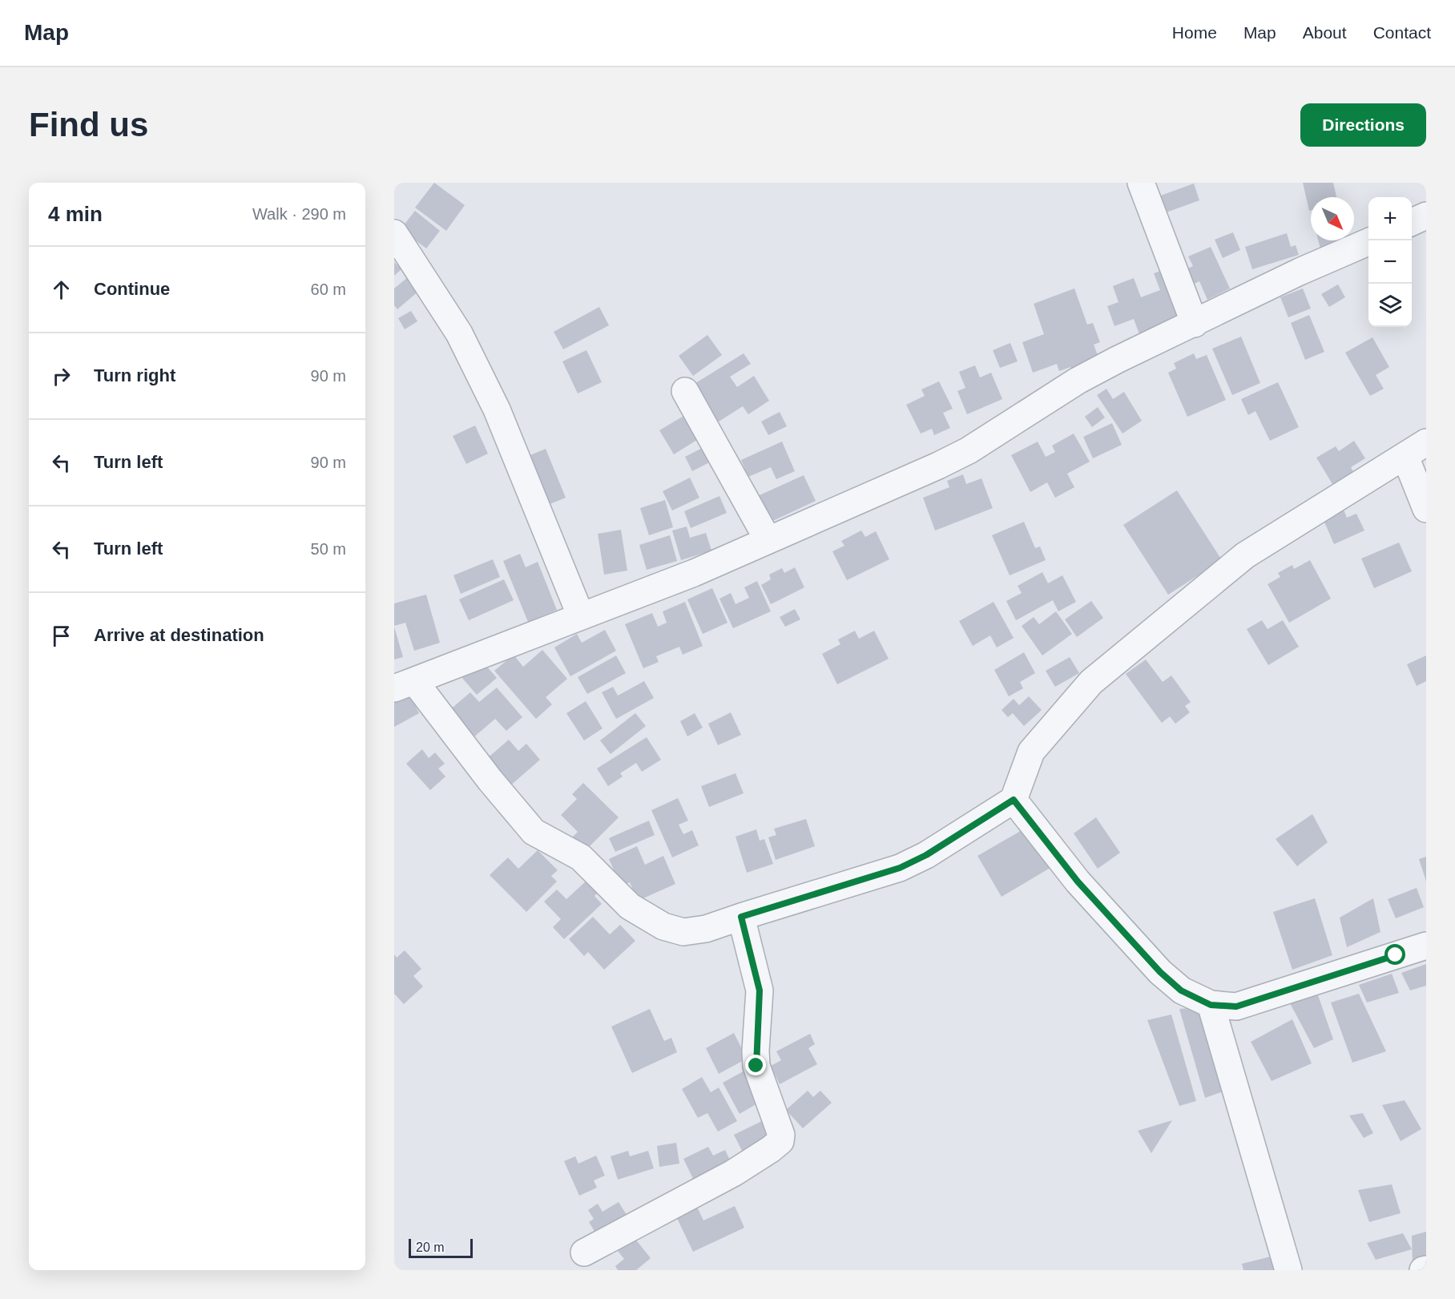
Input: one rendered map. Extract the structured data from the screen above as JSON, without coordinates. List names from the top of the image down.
{
  "scale_bar": "20 m",
  "north": "bottom right",
  "page": {
    "header": "Map",
    "nav": [
      "Home",
      "Map",
      "About",
      "Contact"
    ],
    "buttons": "Directions",
    "title": "Find us",
    "heading": ["4 min", "Walk · 290 m"],
    "map_buttons": ["+", "−"],
    "list": [
      ["Continue", "60 m"],
      ["Turn right", "90 m"],
      ["Turn left", "90 m"],
      ["Turn left", "50 m"],
      "Arrive at destination"
    ],
    "scale": "20 m"
  }
}
